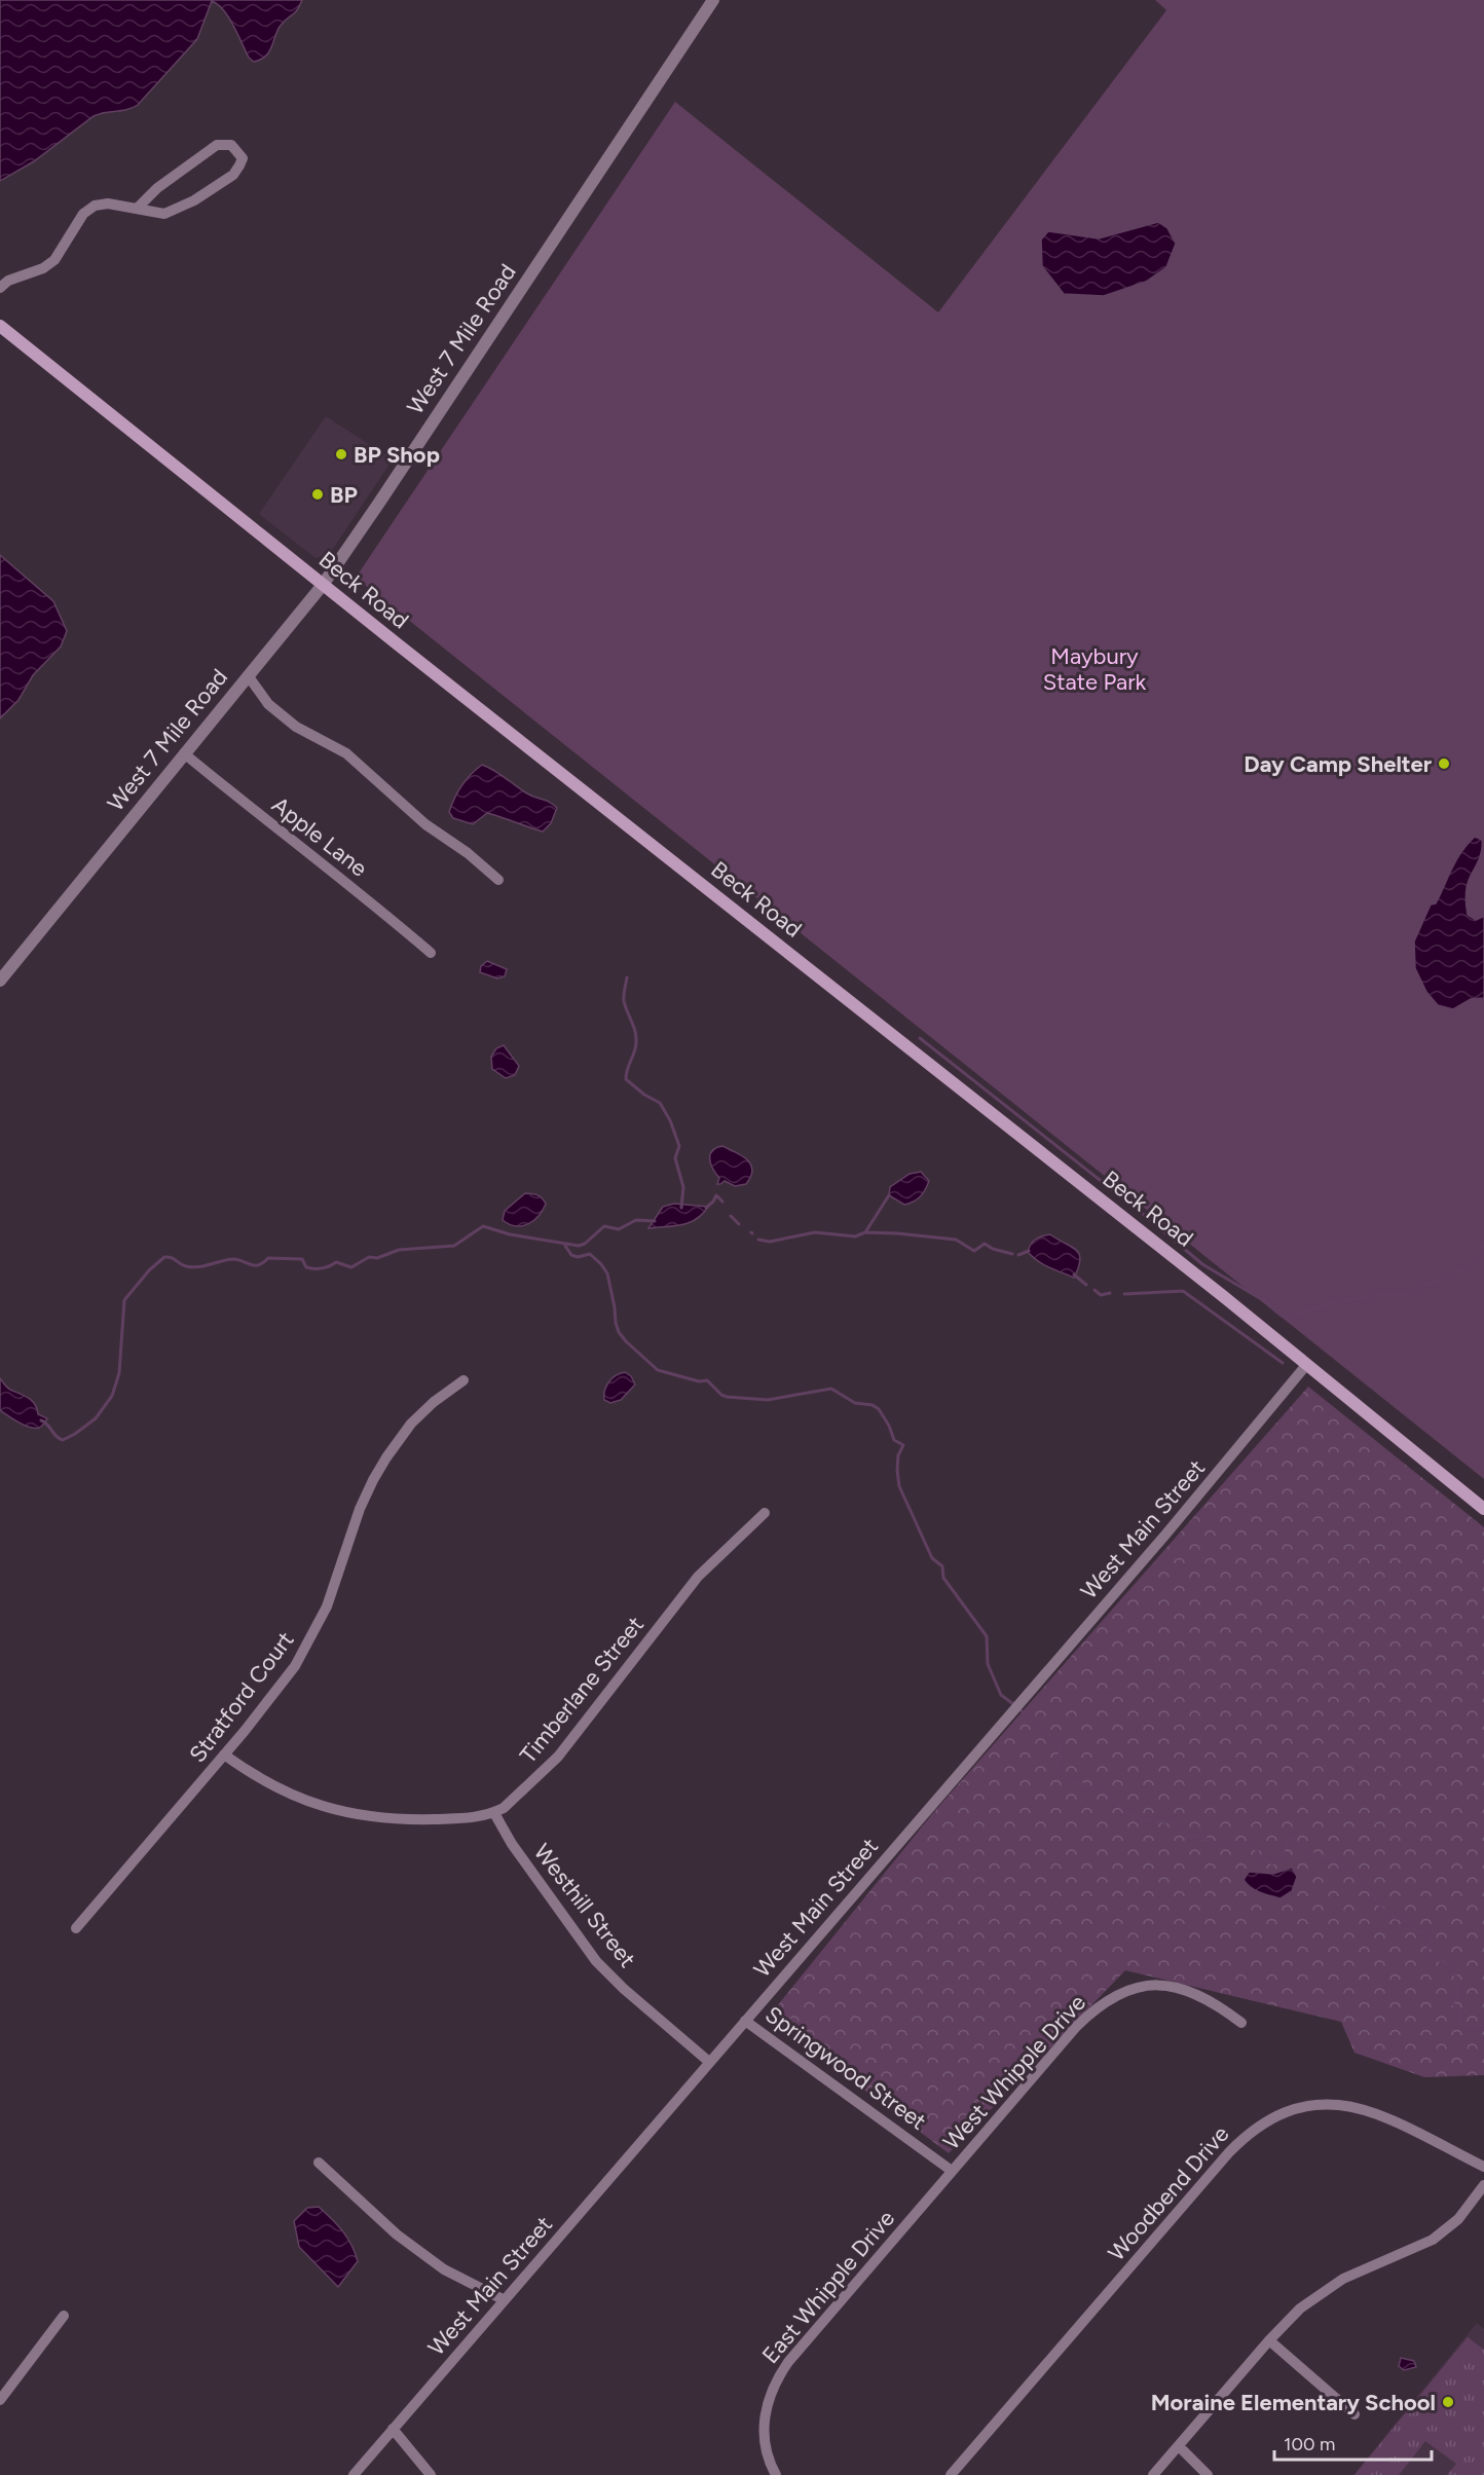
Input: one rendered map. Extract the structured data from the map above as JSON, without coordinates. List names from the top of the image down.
{
  "streets": {
    "main road": ["Beck Road"],
    "street": [
      "West 7 Mile Road",
      "Apple Lane",
      "West Main Street",
      "Timberlane Street",
      "Stratford Court",
      "Westhill Street",
      "Springwood Street",
      "West Whipple Drive",
      "Woodbend Drive",
      "East Whipple Drive"
    ]
  },
  "crossings": [
    ["West 7 Mile Road", "Beck Road"],
    ["West 7 Mile Road", "Apple Lane"],
    ["Beck Road", "West Main Street"],
    ["West Main Street", "Westhill Street"],
    ["West Main Street", "Springwood Street"],
    ["Timberlane Street", "Stratford Court"],
    ["Timberlane Street", "Westhill Street"],
    ["Springwood Street", "West Whipple Drive"],
    ["Springwood Street", "East Whipple Drive"],
    ["West Whipple Drive", "East Whipple Drive"]
  ],
  "parks": ["Maybury State Park"],
  "places": [
    "BP Shop",
    "BP",
    "Day Camp Shelter",
    "Moraine Elementary School"
  ],
  "scale_bar": "100 m"
}
